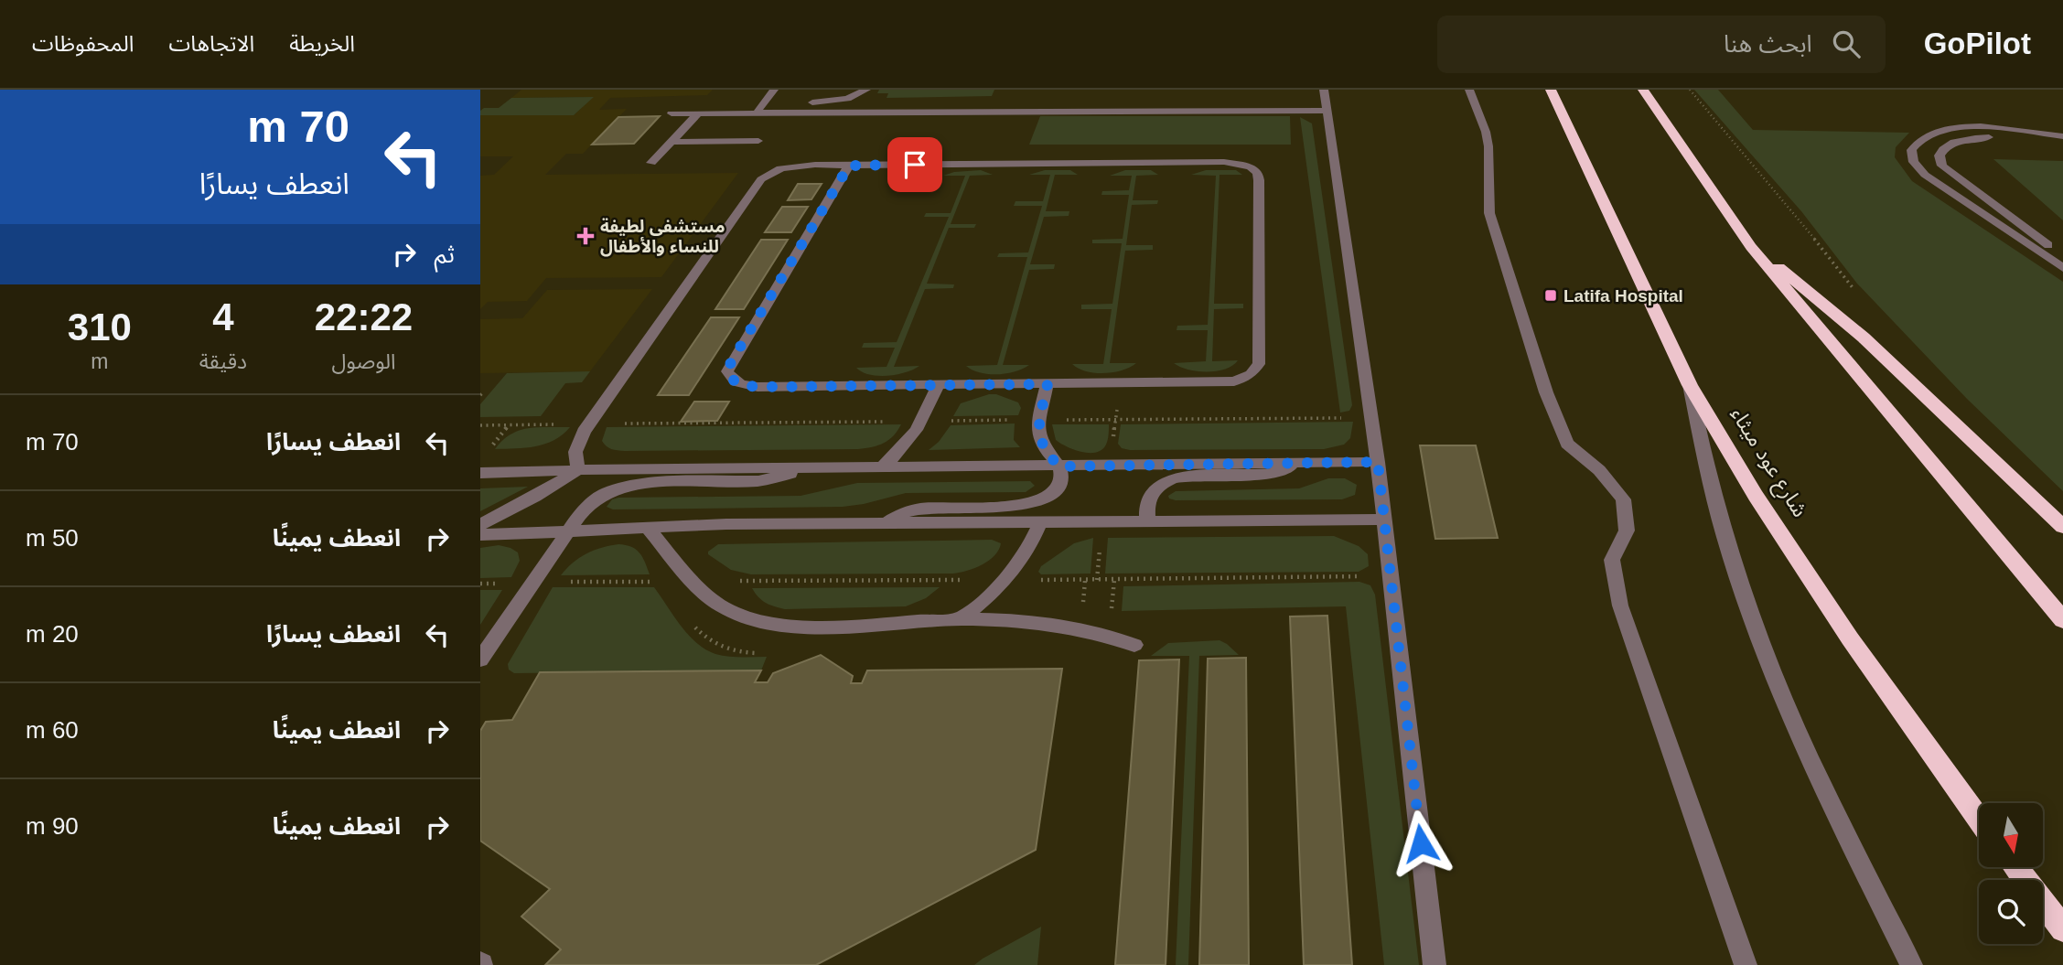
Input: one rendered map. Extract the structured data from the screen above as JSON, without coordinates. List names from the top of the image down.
{
  "streets": {
    "highway": ["شارع عود ميثاء"]
  },
  "places": {
    "health": ["مستشفى لطيفة للنساء والأطفال"],
    "transit": ["Latifa Hospital"]
  },
  "north": "bottom",
  "page": {
    "header": "GoPilot",
    "search": "ابحث هنا",
    "nav": ["الخريطة", "الاتجاهات", "المحفوظات"],
    "turn": ["70 m", "انعطف يسارًا"],
    "then": "ثم",
    "eta": [
      "22:22",
      "الوصول",
      "4",
      "دقيقة",
      "310",
      "m"
    ],
    "list": [
      {
        "name": "انعطف يسارًا",
        "value": "70 m"
      },
      {
        "name": "انعطف يمينًا",
        "value": "50 m"
      },
      {
        "name": "انعطف يسارًا",
        "value": "20 m"
      },
      {
        "name": "انعطف يمينًا",
        "value": "60 m"
      },
      {
        "name": "انعطف يمينًا",
        "value": "90 m"
      }
    ]
  }
}
